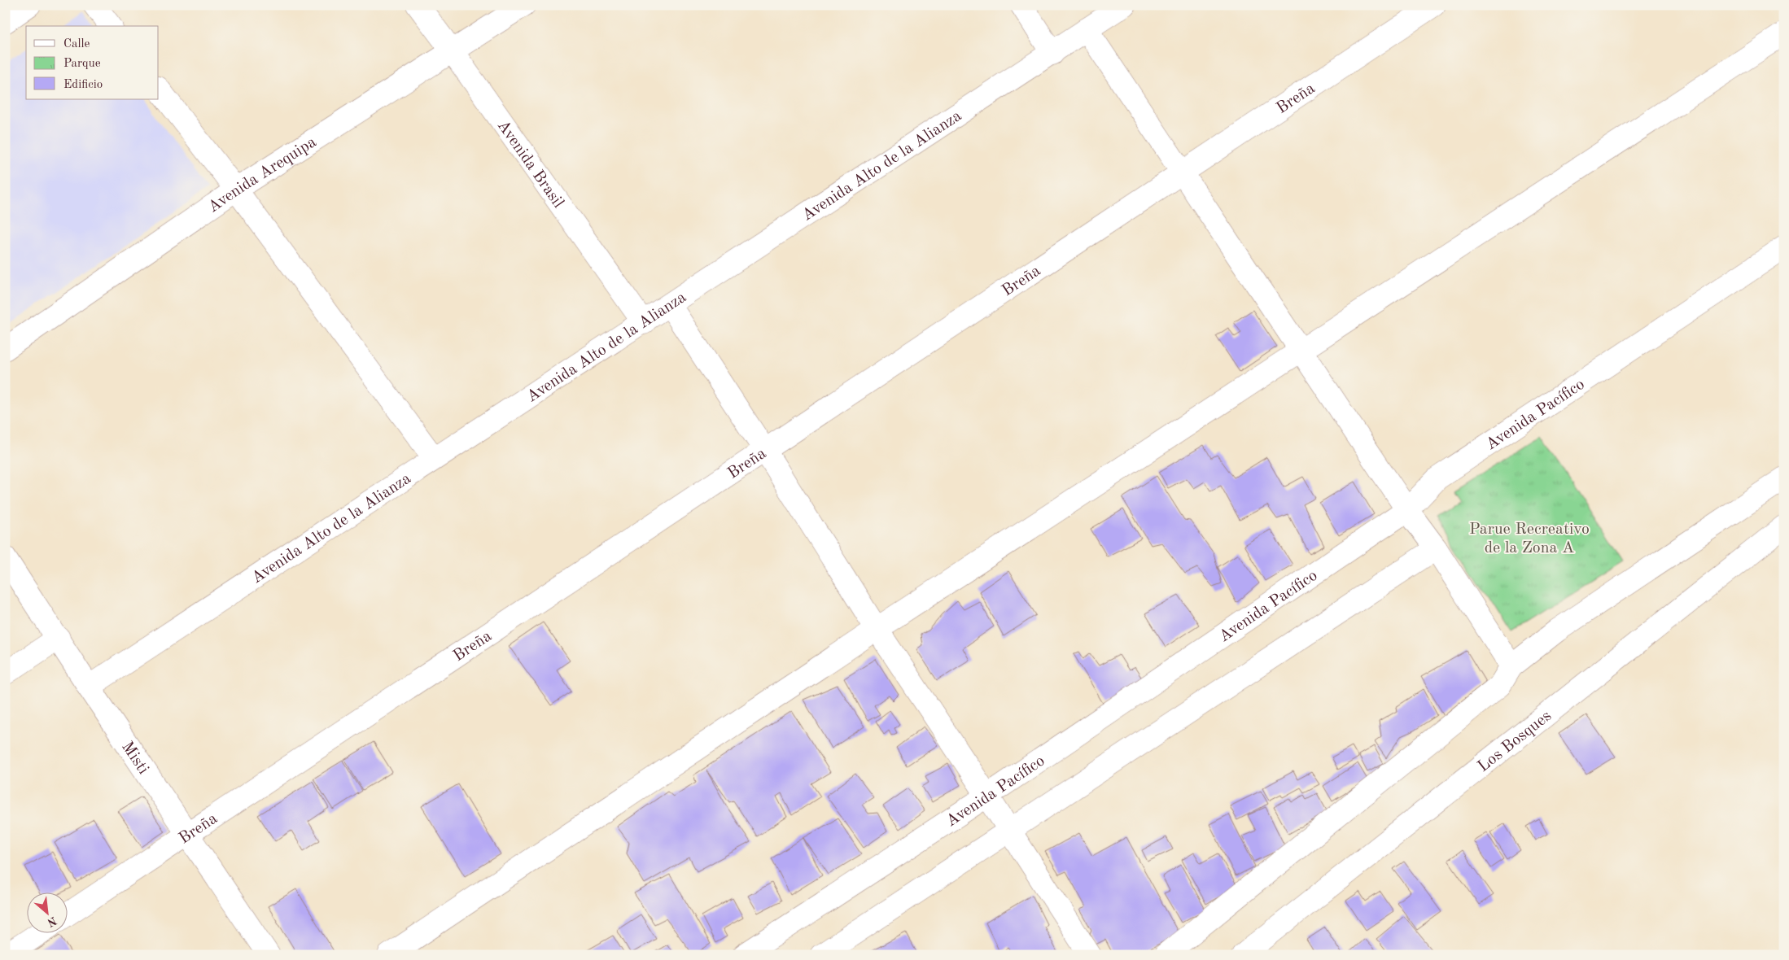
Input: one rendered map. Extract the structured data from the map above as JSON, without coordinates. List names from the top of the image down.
{
  "streets": {
    "street": [
      "Breña",
      "Avenida Brasil",
      "Avenida Alto de la Alianza",
      "Avenida Arequipa",
      "Avenida Pacífico",
      "Los Bosques",
      "Misti"
    ]
  },
  "crossings": [
    ["Breña", "Misti"],
    ["Avenida Brasil", "Avenida Alto de la Alianza"],
    ["Avenida Brasil", "Avenida Arequipa"],
    ["Avenida Alto de la Alianza", "Misti"]
  ],
  "parks": ["Parue Recreativo de la Zona A"],
  "legend": ["Calle", "Parque", "Edificio"],
  "north": "bottom right"
}
